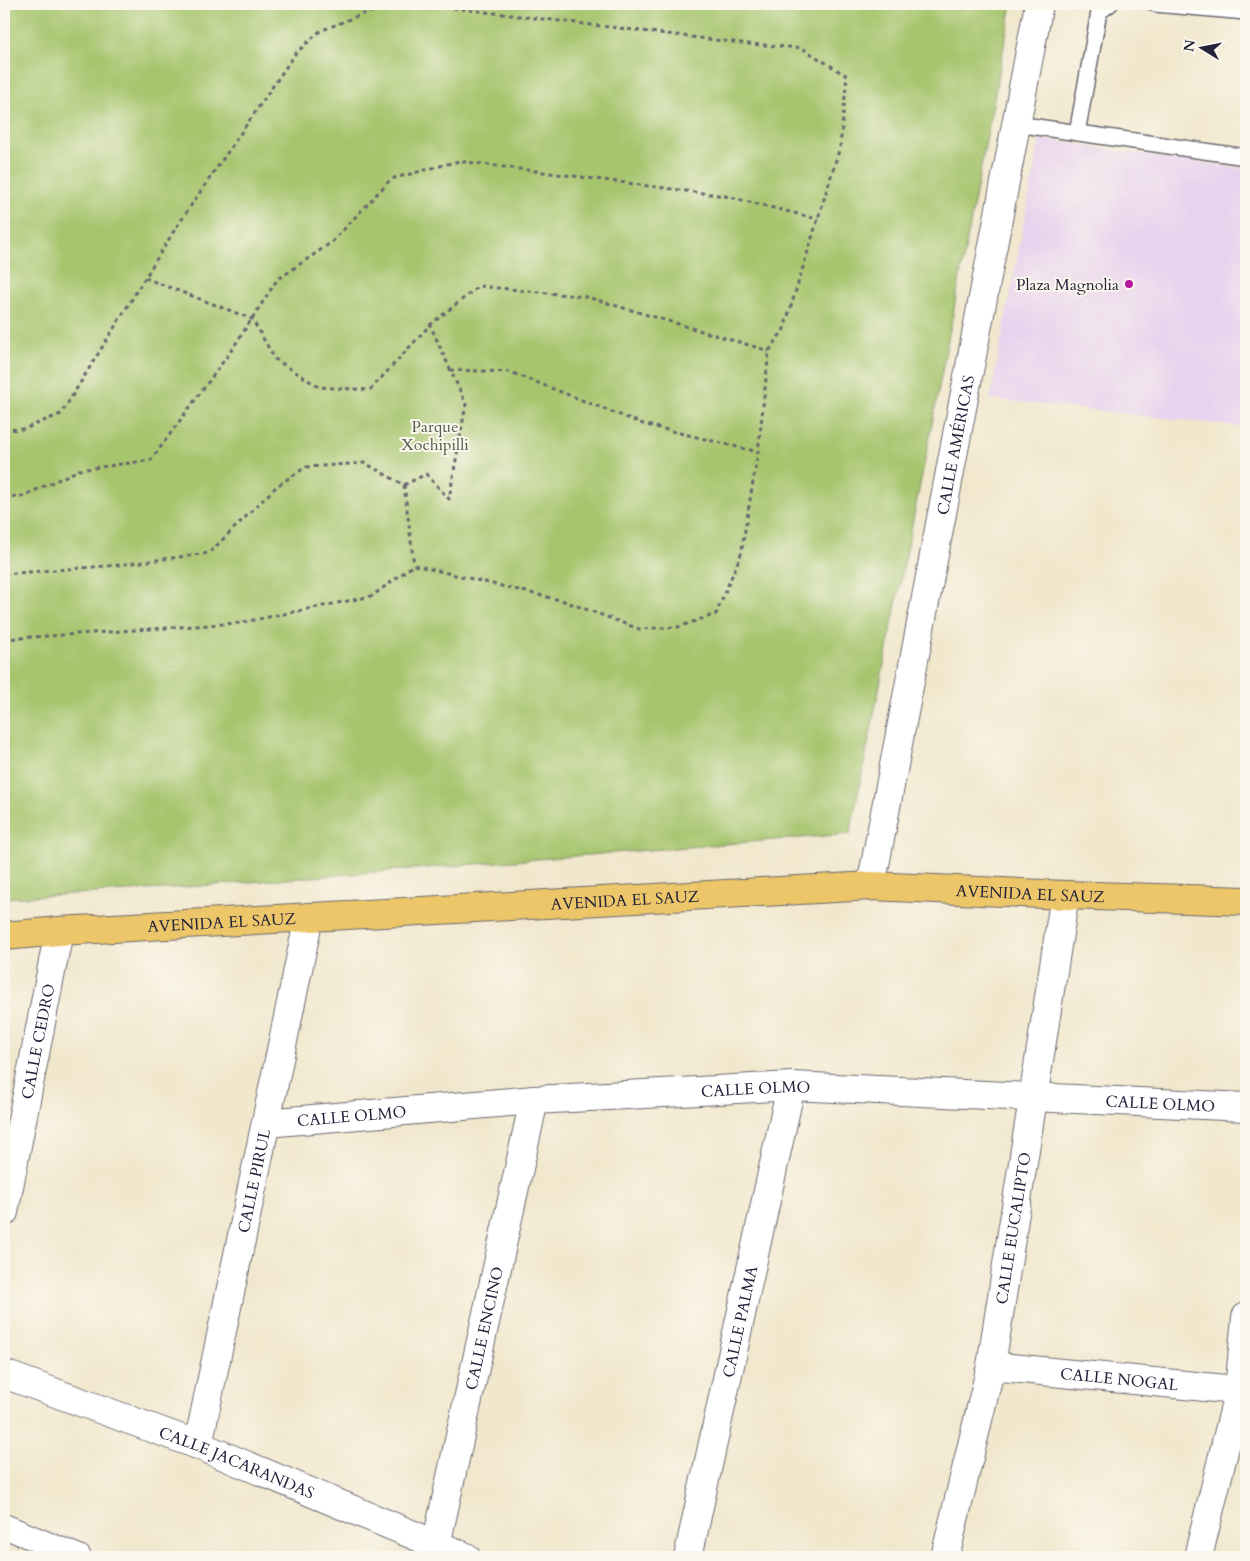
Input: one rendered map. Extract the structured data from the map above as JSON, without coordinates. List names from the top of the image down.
{
  "streets": {
    "main road": ["AVENIDA EL SAUZ"],
    "street": [
      "CALLE AMÉRICAS",
      "CALLE CEDRO",
      "CALLE OLMO",
      "CALLE PIRUL",
      "CALLE EUCALIPTO",
      "CALLE PALMA",
      "CALLE ENCINO",
      "CALLE NOGAL",
      "CALLE JACARANDAS"
    ]
  },
  "crossings": [
    ["CALLE AMÉRICAS", "AVENIDA EL SAUZ"],
    ["AVENIDA EL SAUZ", "CALLE CEDRO"],
    ["AVENIDA EL SAUZ", "CALLE PIRUL"],
    ["AVENIDA EL SAUZ", "CALLE EUCALIPTO"],
    ["CALLE OLMO", "CALLE PIRUL"],
    ["CALLE OLMO", "CALLE EUCALIPTO"],
    ["CALLE OLMO", "CALLE PALMA"],
    ["CALLE OLMO", "CALLE ENCINO"],
    ["CALLE PIRUL", "CALLE JACARANDAS"],
    ["CALLE EUCALIPTO", "CALLE NOGAL"],
    ["CALLE ENCINO", "CALLE JACARANDAS"]
  ],
  "parks": ["Parque Xochipilli"],
  "places": ["Plaza Magnolia"],
  "north": "left"
}
